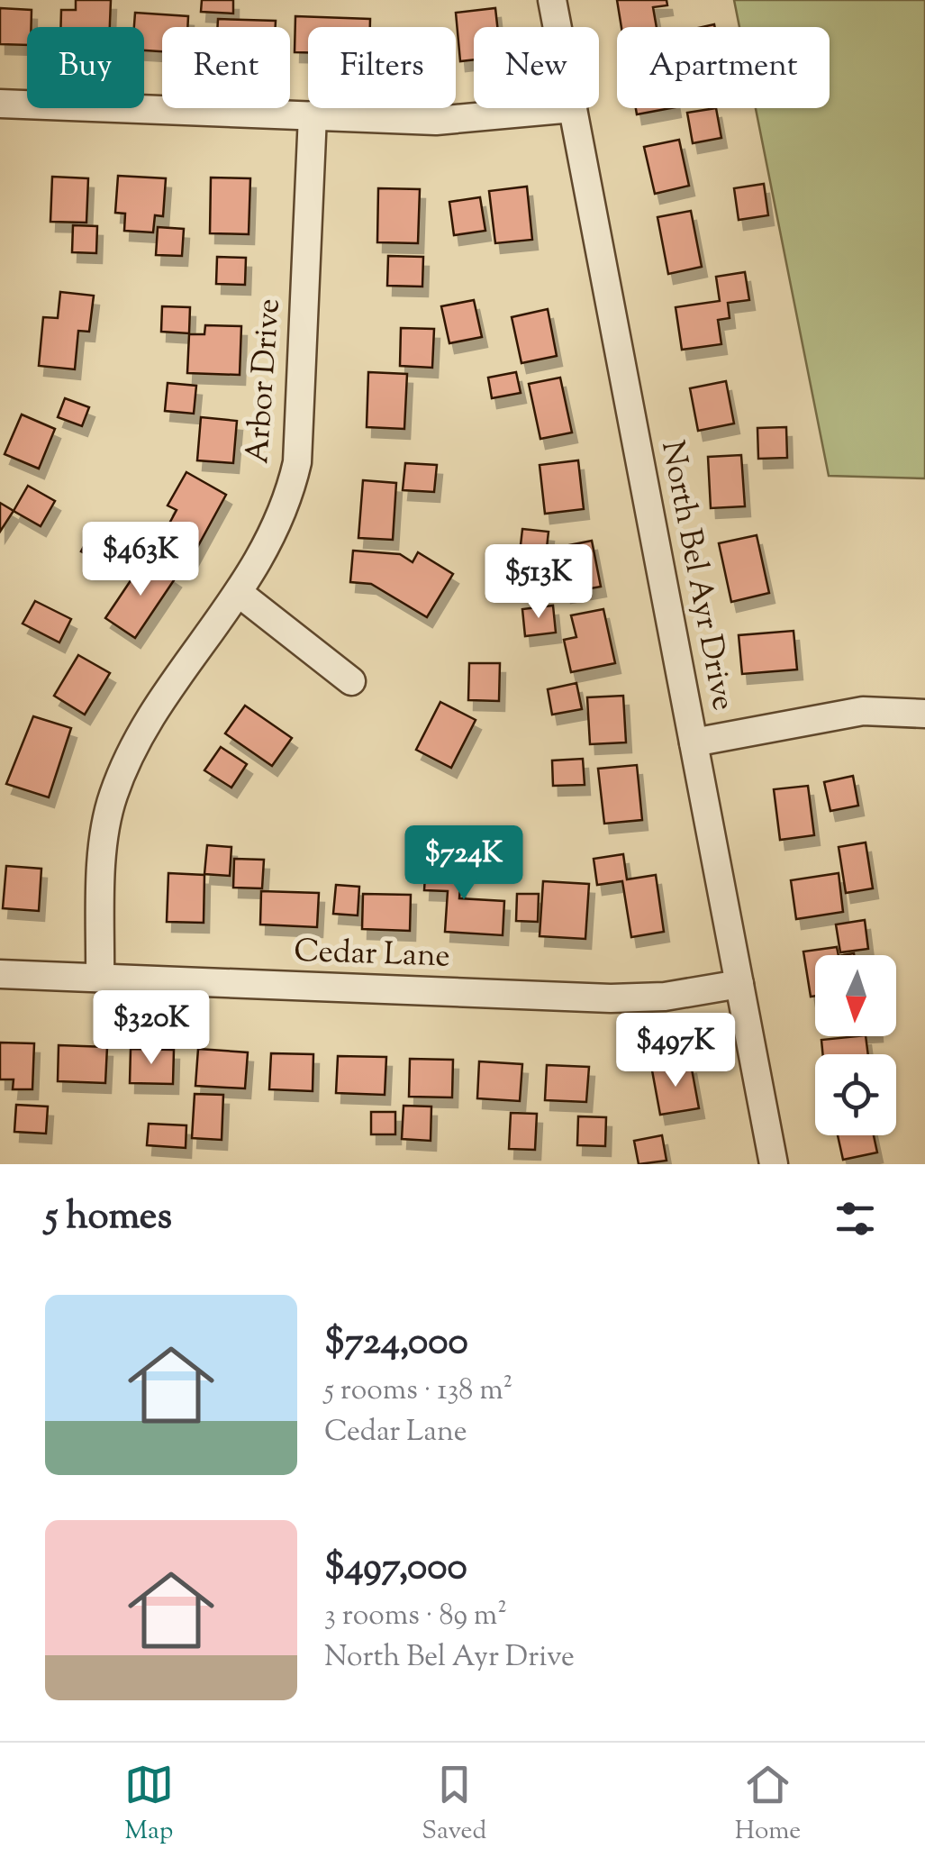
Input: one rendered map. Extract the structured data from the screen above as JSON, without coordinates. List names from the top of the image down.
{
  "streets": {
    "street": ["Arbor Drive", "North Bel Ayr Drive", "Cedar Lane"]
  },
  "crossings": [
    ["Arbor Drive", "Cedar Lane"],
    ["North Bel Ayr Drive", "Cedar Lane"]
  ],
  "north": "bottom",
  "page": {
    "chip": [
      "Buy",
      "Rent",
      "Filters",
      "New",
      "Apartment"
    ],
    "price": [
      "$463K",
      "$513K",
      "$724K",
      "$320K",
      "$497K"
    ],
    "heading": "5 homes",
    "list": [
      {
        "name": "$724,000",
        "note": "5 rooms · 138 m² · Cedar Lane"
      },
      {
        "name": "$497,000",
        "note": "3 rooms · 89 m² · North Bel Ayr Drive"
      }
    ],
    "tabs": ["Map", "Saved", "Home"]
  }
}
